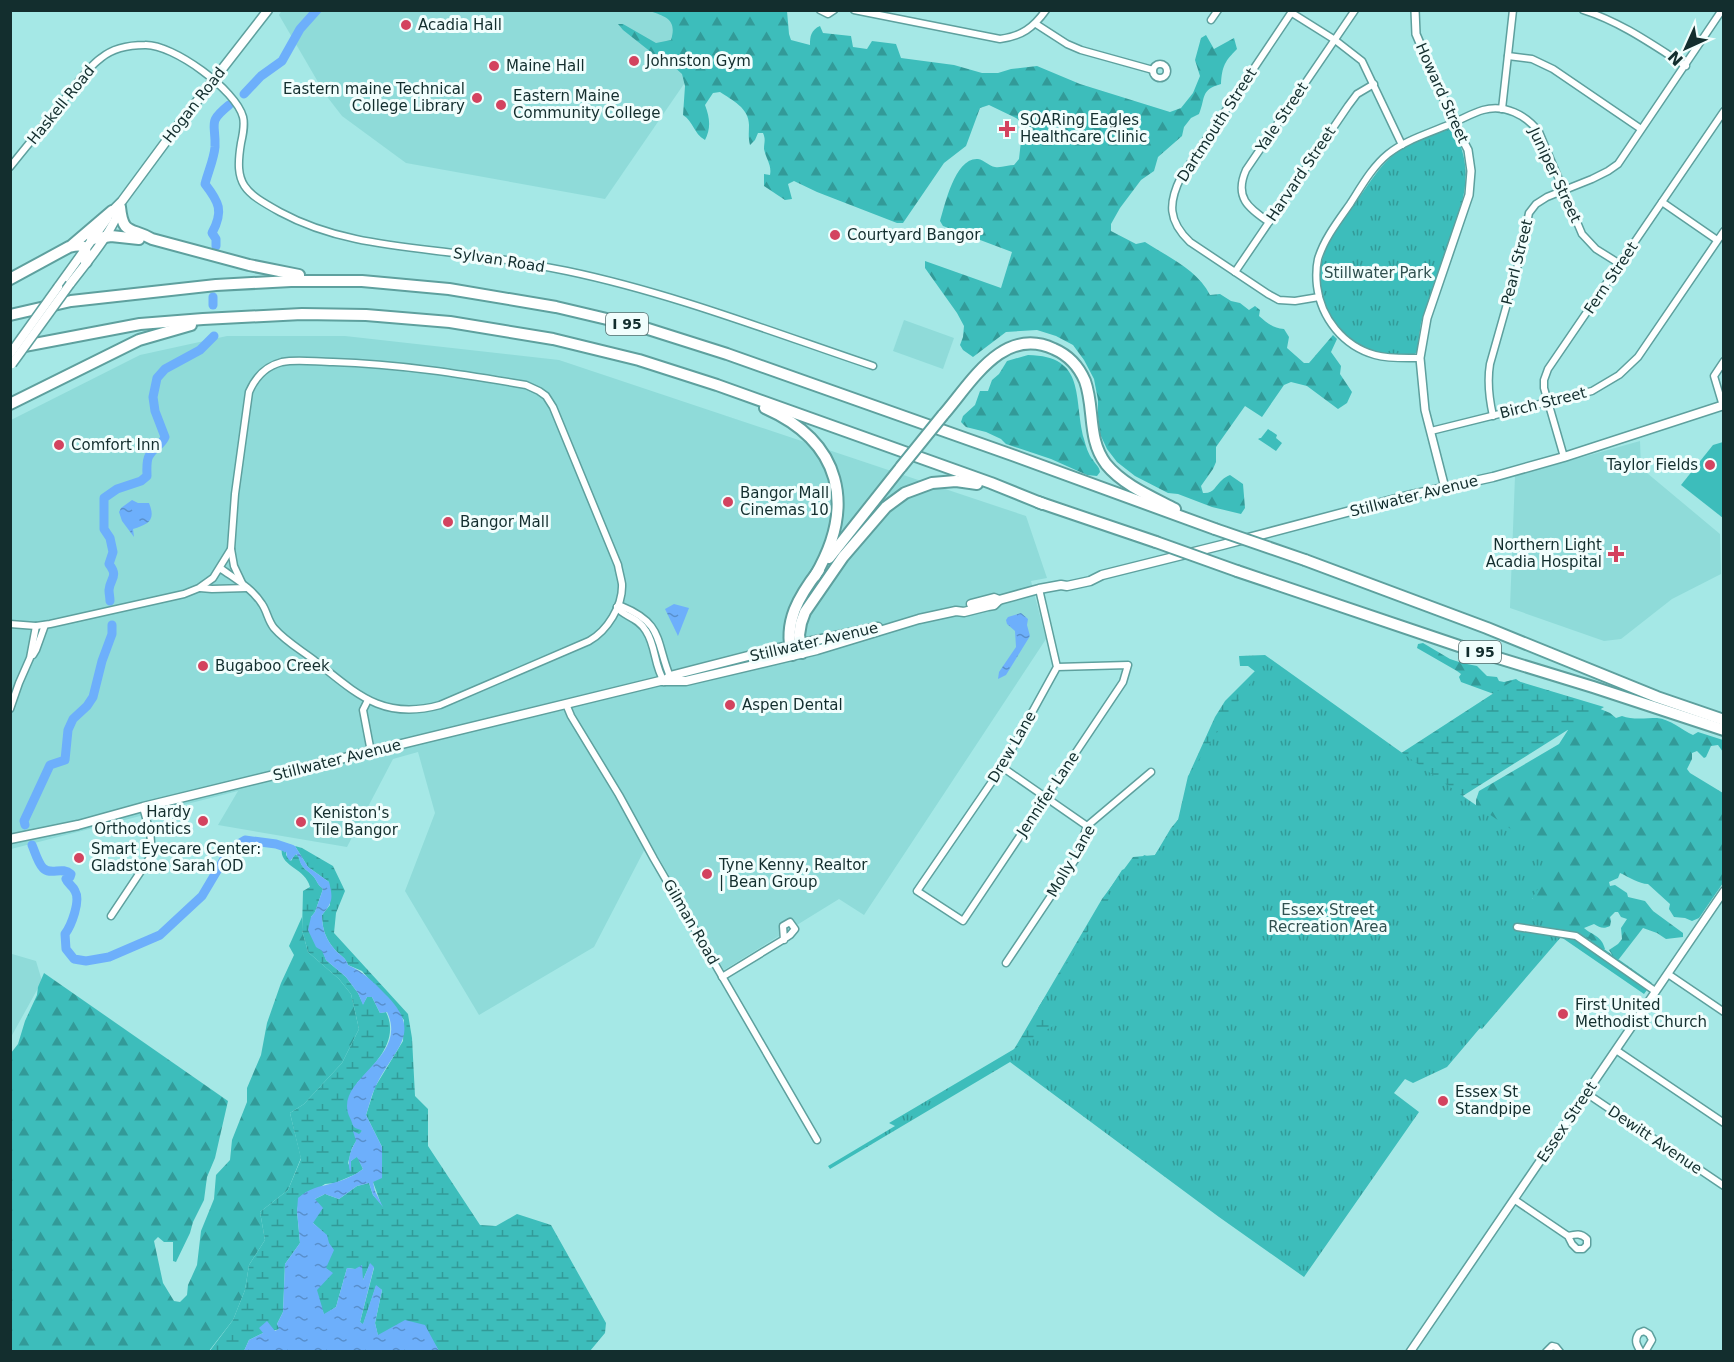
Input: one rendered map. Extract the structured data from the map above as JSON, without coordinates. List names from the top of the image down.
{
  "streets": {
    "highway": ["I 95"],
    "main road": ["Hogan Road", "Stillwater Avenue"],
    "street": [
      "Howard Street",
      "Haskell Road",
      "Yale Street",
      "Dartmouth Street",
      "Harvard Street",
      "Juniper Street",
      "Sylvan Road",
      "Pearl Street",
      "Fern Street",
      "Birch Street",
      "Drew Lane",
      "Jennifer Lane",
      "Molly Lane",
      "Gilman Road",
      "Essex Street",
      "Dewitt Avenue"
    ]
  },
  "crossings": [
    ["Howard Street", "Birch Street"],
    ["Howard Street", "Stillwater Avenue"],
    ["Haskell Road", "Hogan Road"],
    ["Haskell Road", "Sylvan Road"],
    ["Hogan Road", "Sylvan Road"],
    ["Yale Street", "Harvard Street"],
    ["Dartmouth Street", "Harvard Street"],
    ["Juniper Street", "Pearl Street"],
    ["Juniper Street", "Fern Street"],
    ["Pearl Street", "Birch Street"],
    ["Fern Street", "Birch Street"],
    ["Fern Street", "Stillwater Avenue"],
    ["Stillwater Avenue", "Gilman Road"],
    ["Drew Lane", "Jennifer Lane"],
    ["Essex Street", "Dewitt Avenue"]
  ],
  "parks": ["Stillwater Park", "Essex Street Recreation Area"],
  "places": {
    "other": [
      "Acadia Hall",
      "Johnston Gym",
      "Maine Hall",
      "Eastern maine Technical College Library",
      "Eastern Maine Community College",
      "Courtyard Bangor",
      "Comfort Inn",
      "Taylor Fields",
      "Bangor Mall Cinemas 10",
      "Bangor Mall",
      "Bugaboo Creek",
      "Aspen Dental",
      "Hardy Orthodontics",
      "Keniston's Tile Bangor",
      "Smart Eyecare Center: Gladstone Sarah OD",
      "Tyne Kenny, Realtor | Bean Group",
      "First United Methodist Church",
      "Essex St Standpipe"
    ],
    "health": ["SOARing Eagles Healthcare Clinic", "Northern Light Acadia Hospital"]
  },
  "north": "bottom left"
}
